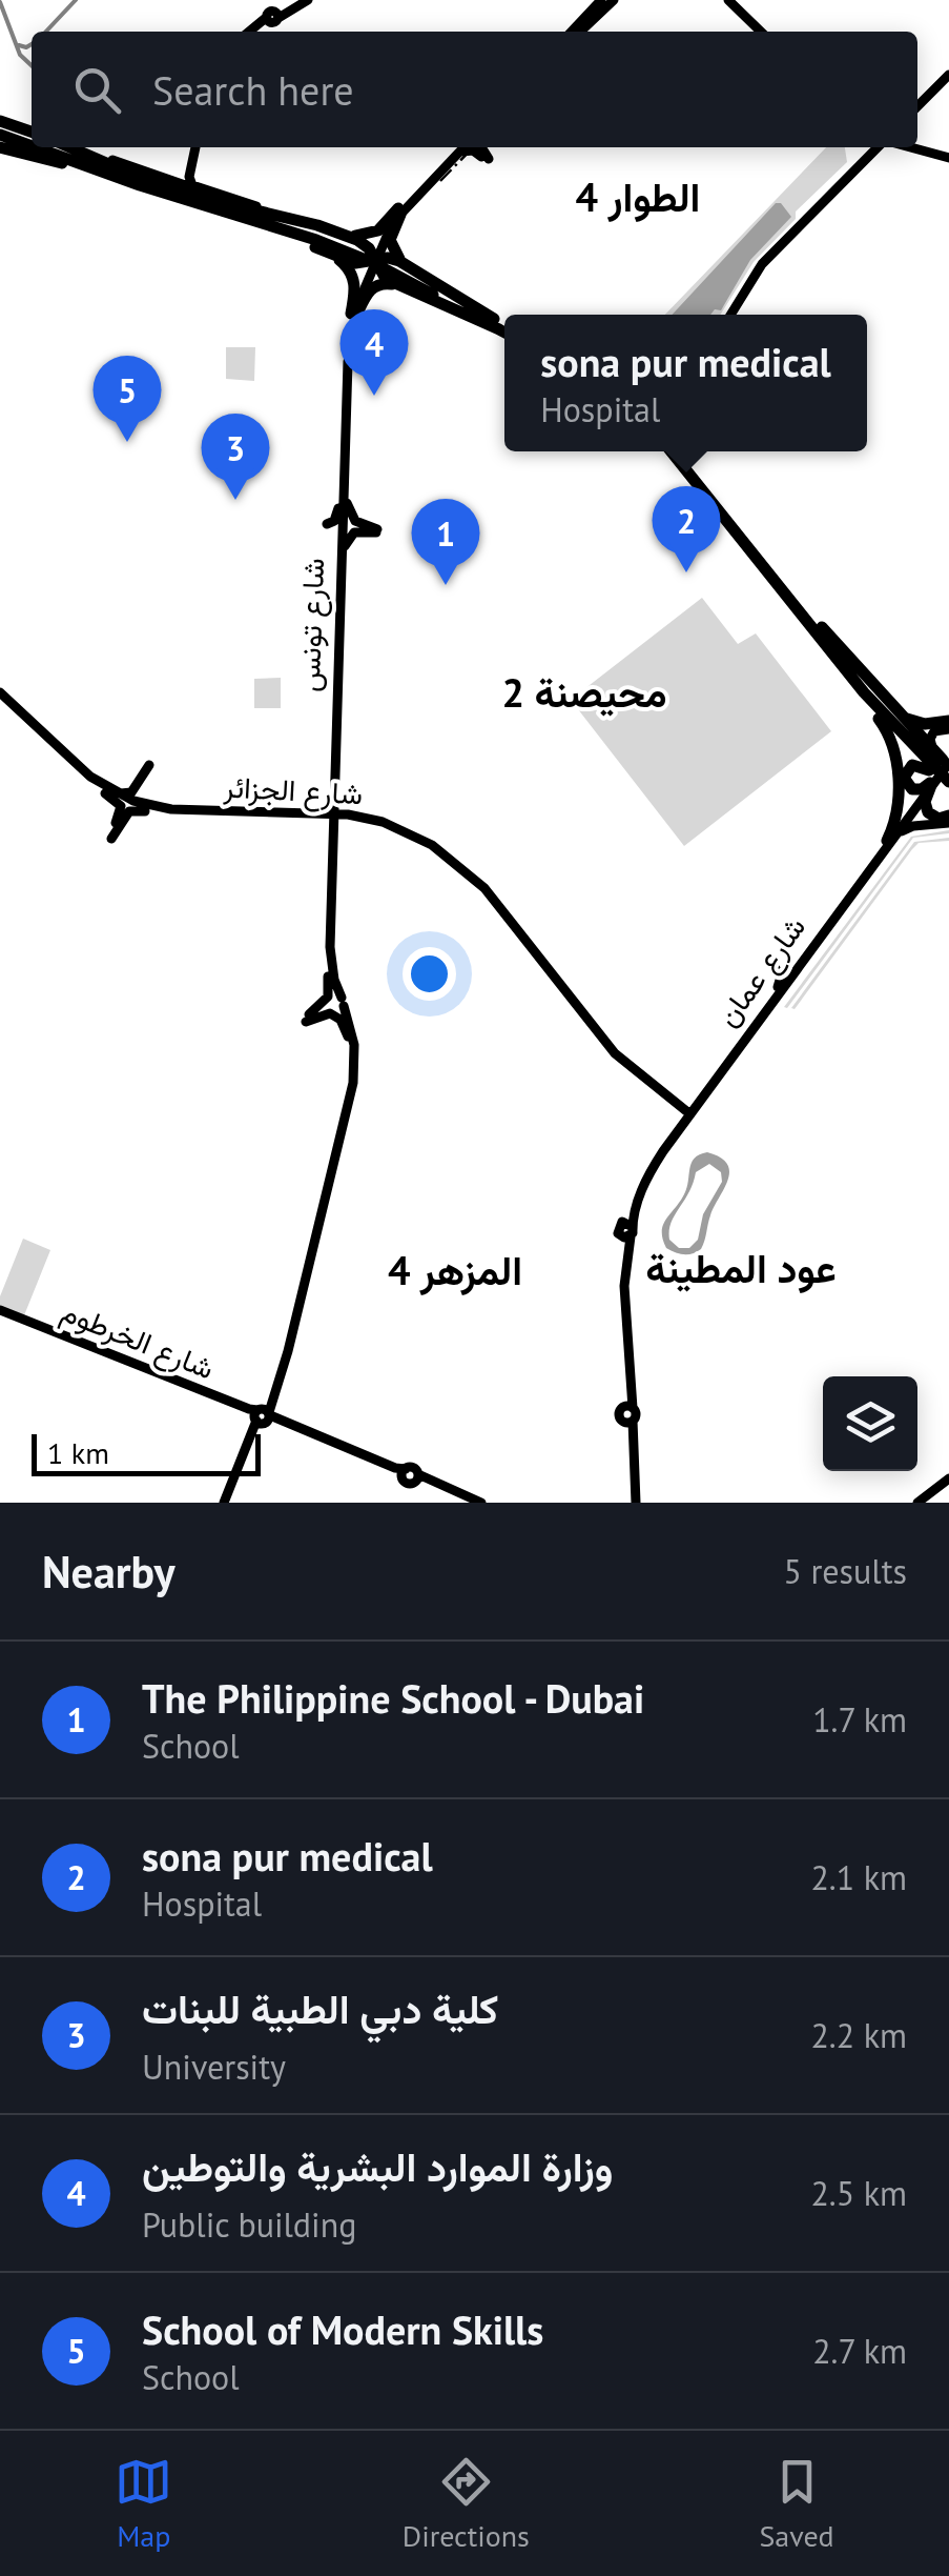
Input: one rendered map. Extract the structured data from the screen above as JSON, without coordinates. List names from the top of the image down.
{
  "streets": {
    "main road": [
      "شارع تونس",
      "شارع الجزائر",
      "شارع عمان",
      "شارع الخرطوم"
    ]
  },
  "crossings": [
    ["شارع تونس", "شارع الجزائر"],
    ["شارع تونس", "شارع الخرطوم"],
    ["شارع الجزائر", "شارع عمان"]
  ],
  "districts": [
    "الطوار 4",
    "محيصنة 2",
    "عود المطينة",
    "المزهر 4"
  ],
  "scale_bar": "1 km",
  "page": {
    "search": "Search here",
    "pins": [
      "4",
      "5",
      "3",
      "2",
      "1"
    ],
    "popup": ["sona pur medical", "Hospital"],
    "scale": "1 km",
    "heading": ["Nearby", "5 results"],
    "list": [
      {
        "mark": "1",
        "name": "The Philippine School - Dubai",
        "note": "School",
        "value": "1.7 km"
      },
      {
        "mark": "2",
        "name": "sona pur medical",
        "note": "Hospital",
        "value": "2.1 km"
      },
      {
        "mark": "3",
        "name": "كلية دبي الطبية للبنات",
        "note": "University",
        "value": "2.2 km"
      },
      {
        "mark": "4",
        "name": "وزارة الموارد البشرية والتوطين",
        "note": "Public building",
        "value": "2.5 km"
      },
      {
        "mark": "5",
        "name": "School of Modern Skills",
        "note": "School",
        "value": "2.7 km"
      }
    ],
    "nav": ["Map", "Directions", "Saved"]
  }
}
